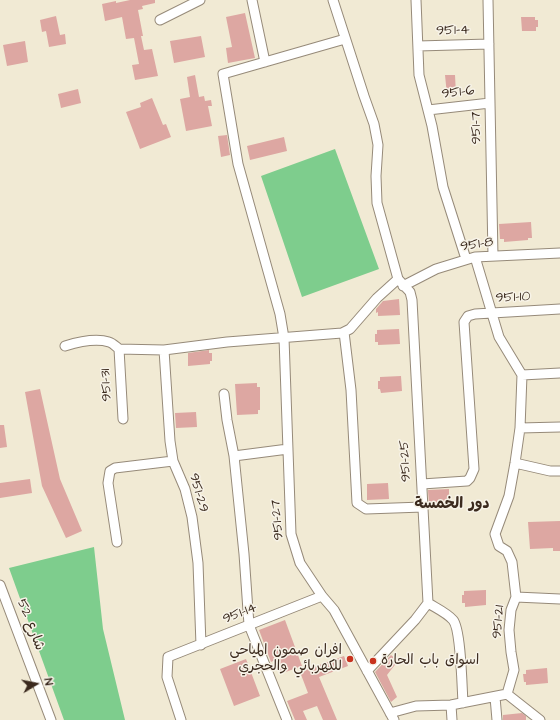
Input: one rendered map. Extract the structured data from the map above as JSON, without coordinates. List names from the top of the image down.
{
  "streets": {
    "street": [
      "951-4",
      "951-6",
      "951-7",
      "951-8",
      "951-10",
      "951-31",
      "951-25",
      "951-29",
      "951-27",
      "951-14",
      "951-21",
      "شارع 52"
    ]
  },
  "crossings": [
    ["951-4", "951-7"],
    ["951-6", "951-7"],
    ["951-7", "951-8"],
    ["951-8", "951-25"],
    ["951-10", "951-25"],
    ["951-29", "951-14"],
    ["951-27", "951-14"]
  ],
  "districts": ["دور الخمسة"],
  "places": ["افران صمون المياحي للكهربائي والحجري", "اسواق باب الحارة"],
  "north": "right"
}
